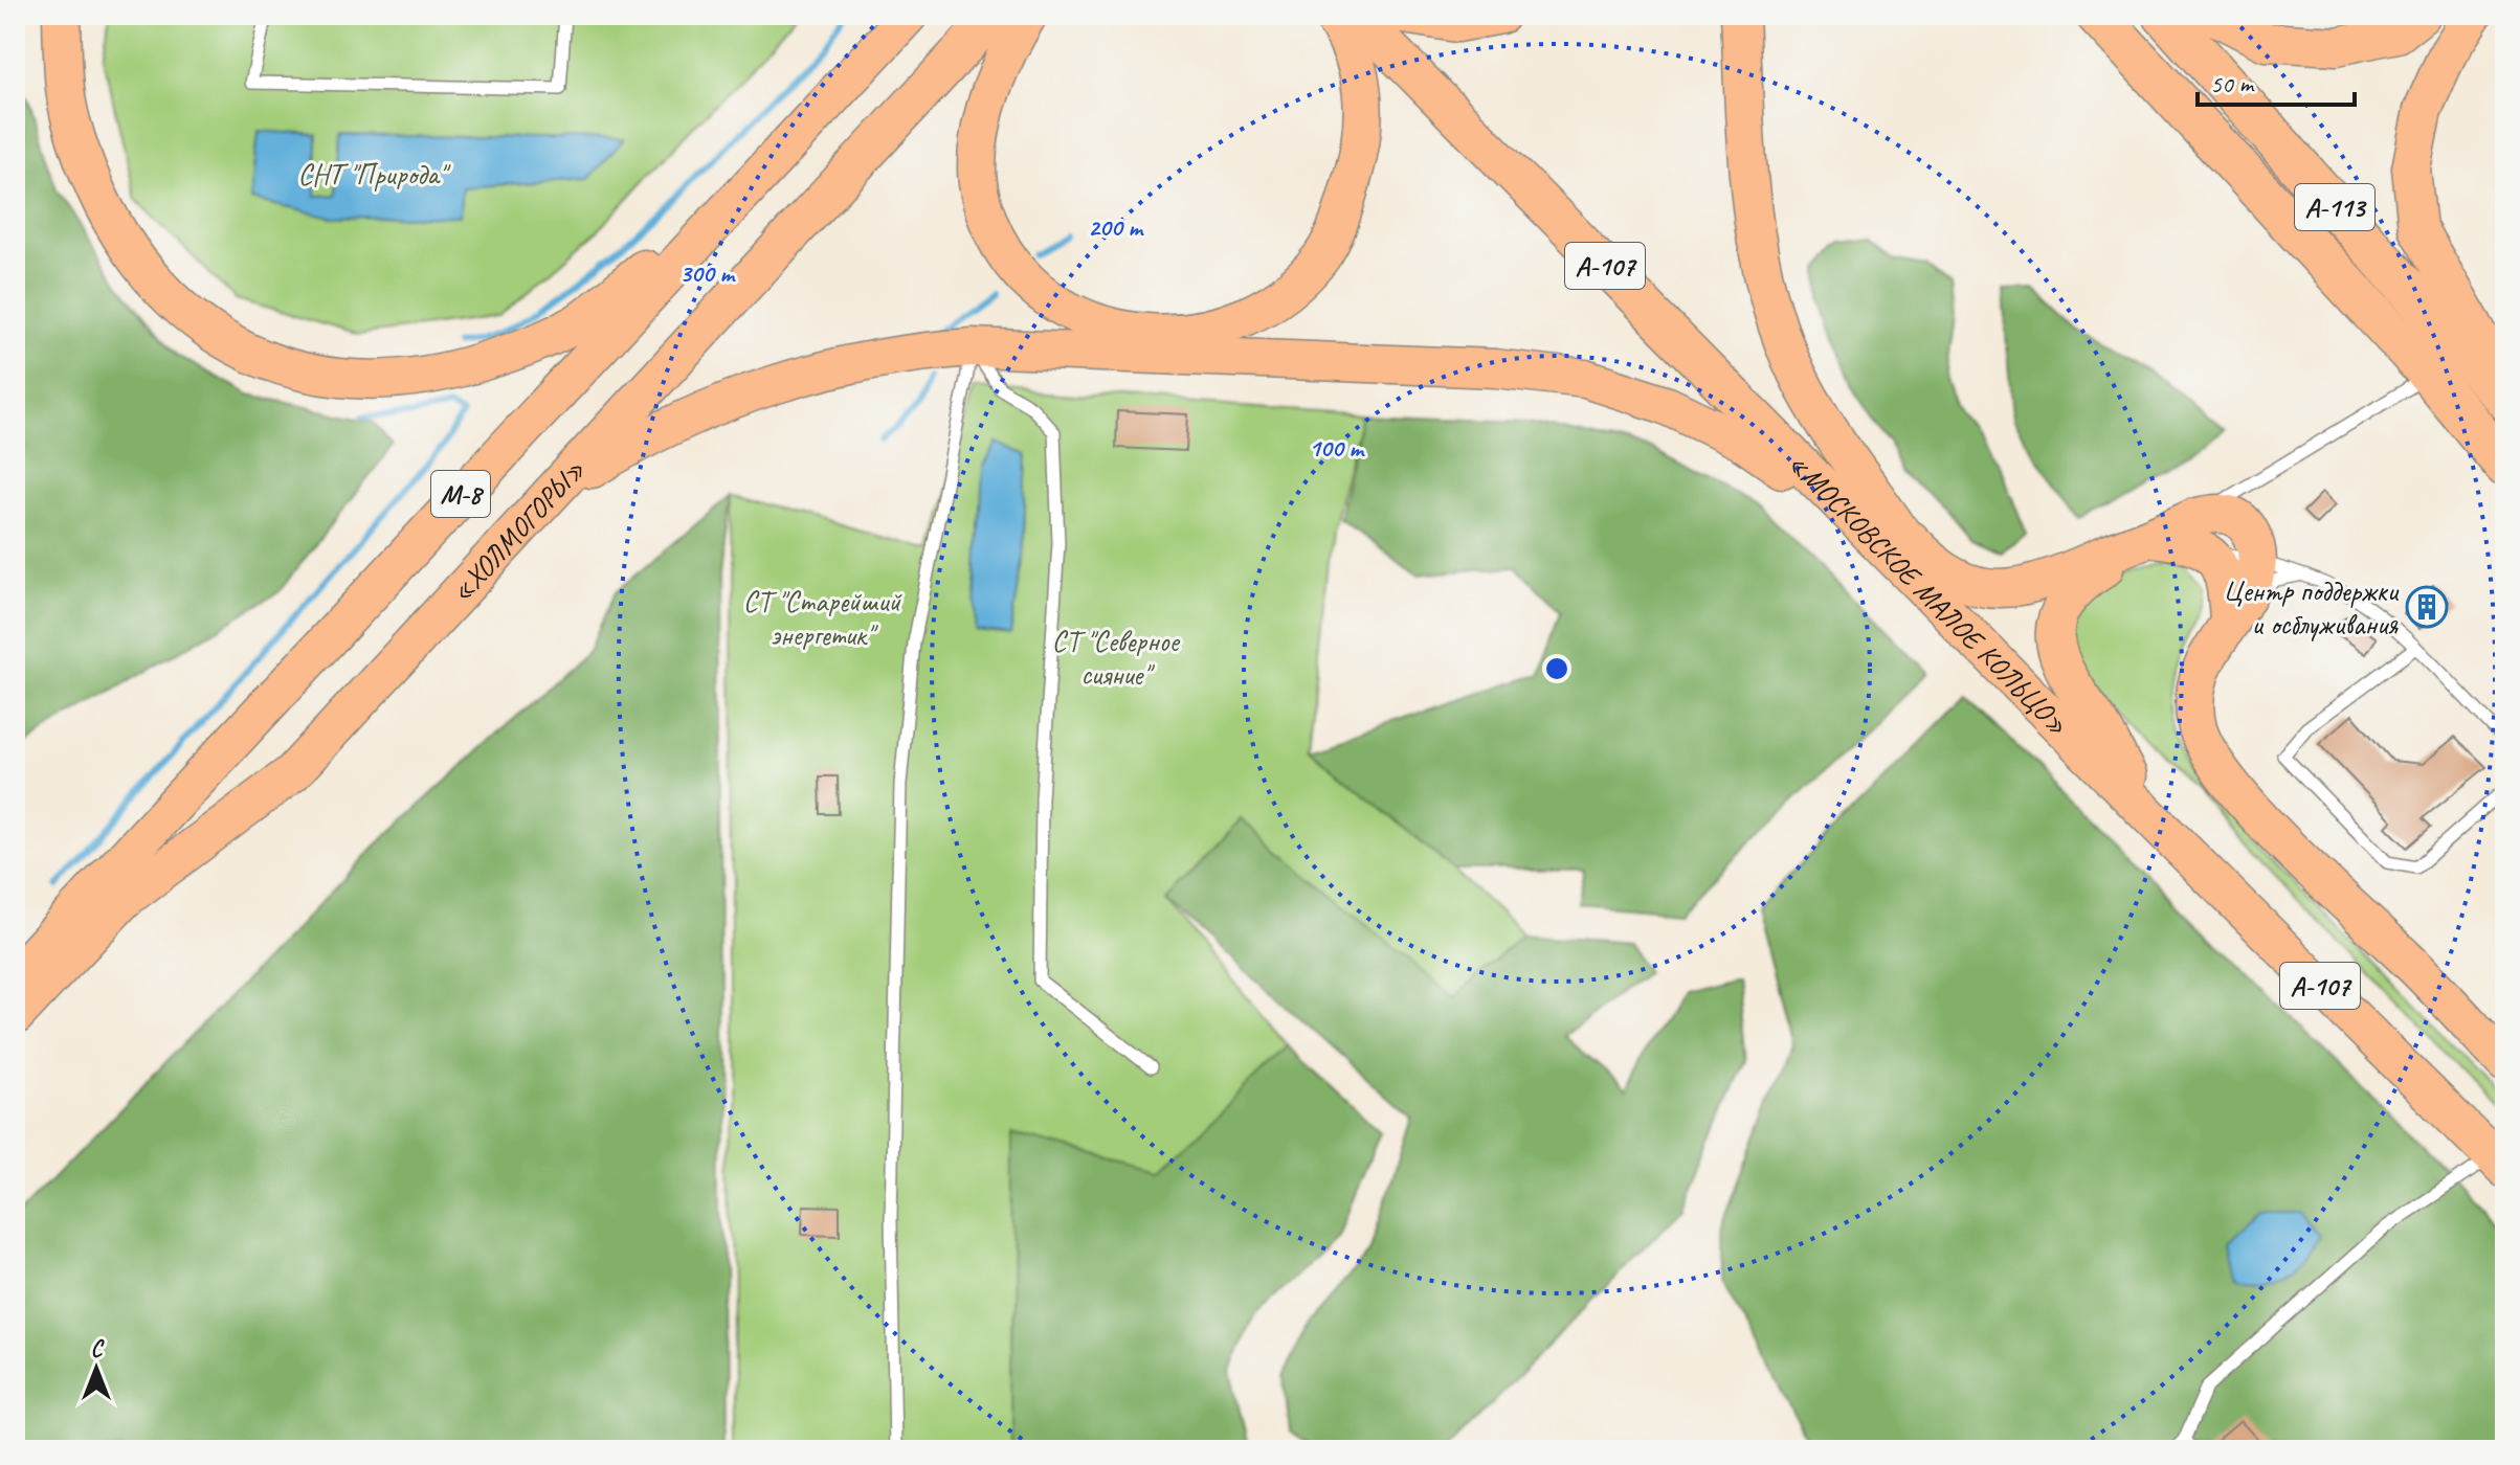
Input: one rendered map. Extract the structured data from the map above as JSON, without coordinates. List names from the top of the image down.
{
  "streets": {
    "highway": [
      "А-113",
      "А-107",
      "М-8",
      "«ХОЛМОГОРЫ»",
      "«МОСКОВСКОЕ МАЛОЕ КОЛЬЦО»"
    ]
  },
  "parks": ["СНТ \"Природа\"", "СТ \"Старейший энергетик\"", "СТ \"Северное сияние\""],
  "places": {
    "building": ["Центр поддержки и осблуживания"]
  },
  "scale_bar": "50 m",
  "north": "top",
  "rings": ["200 m", "300 m", "100 m"]
}
